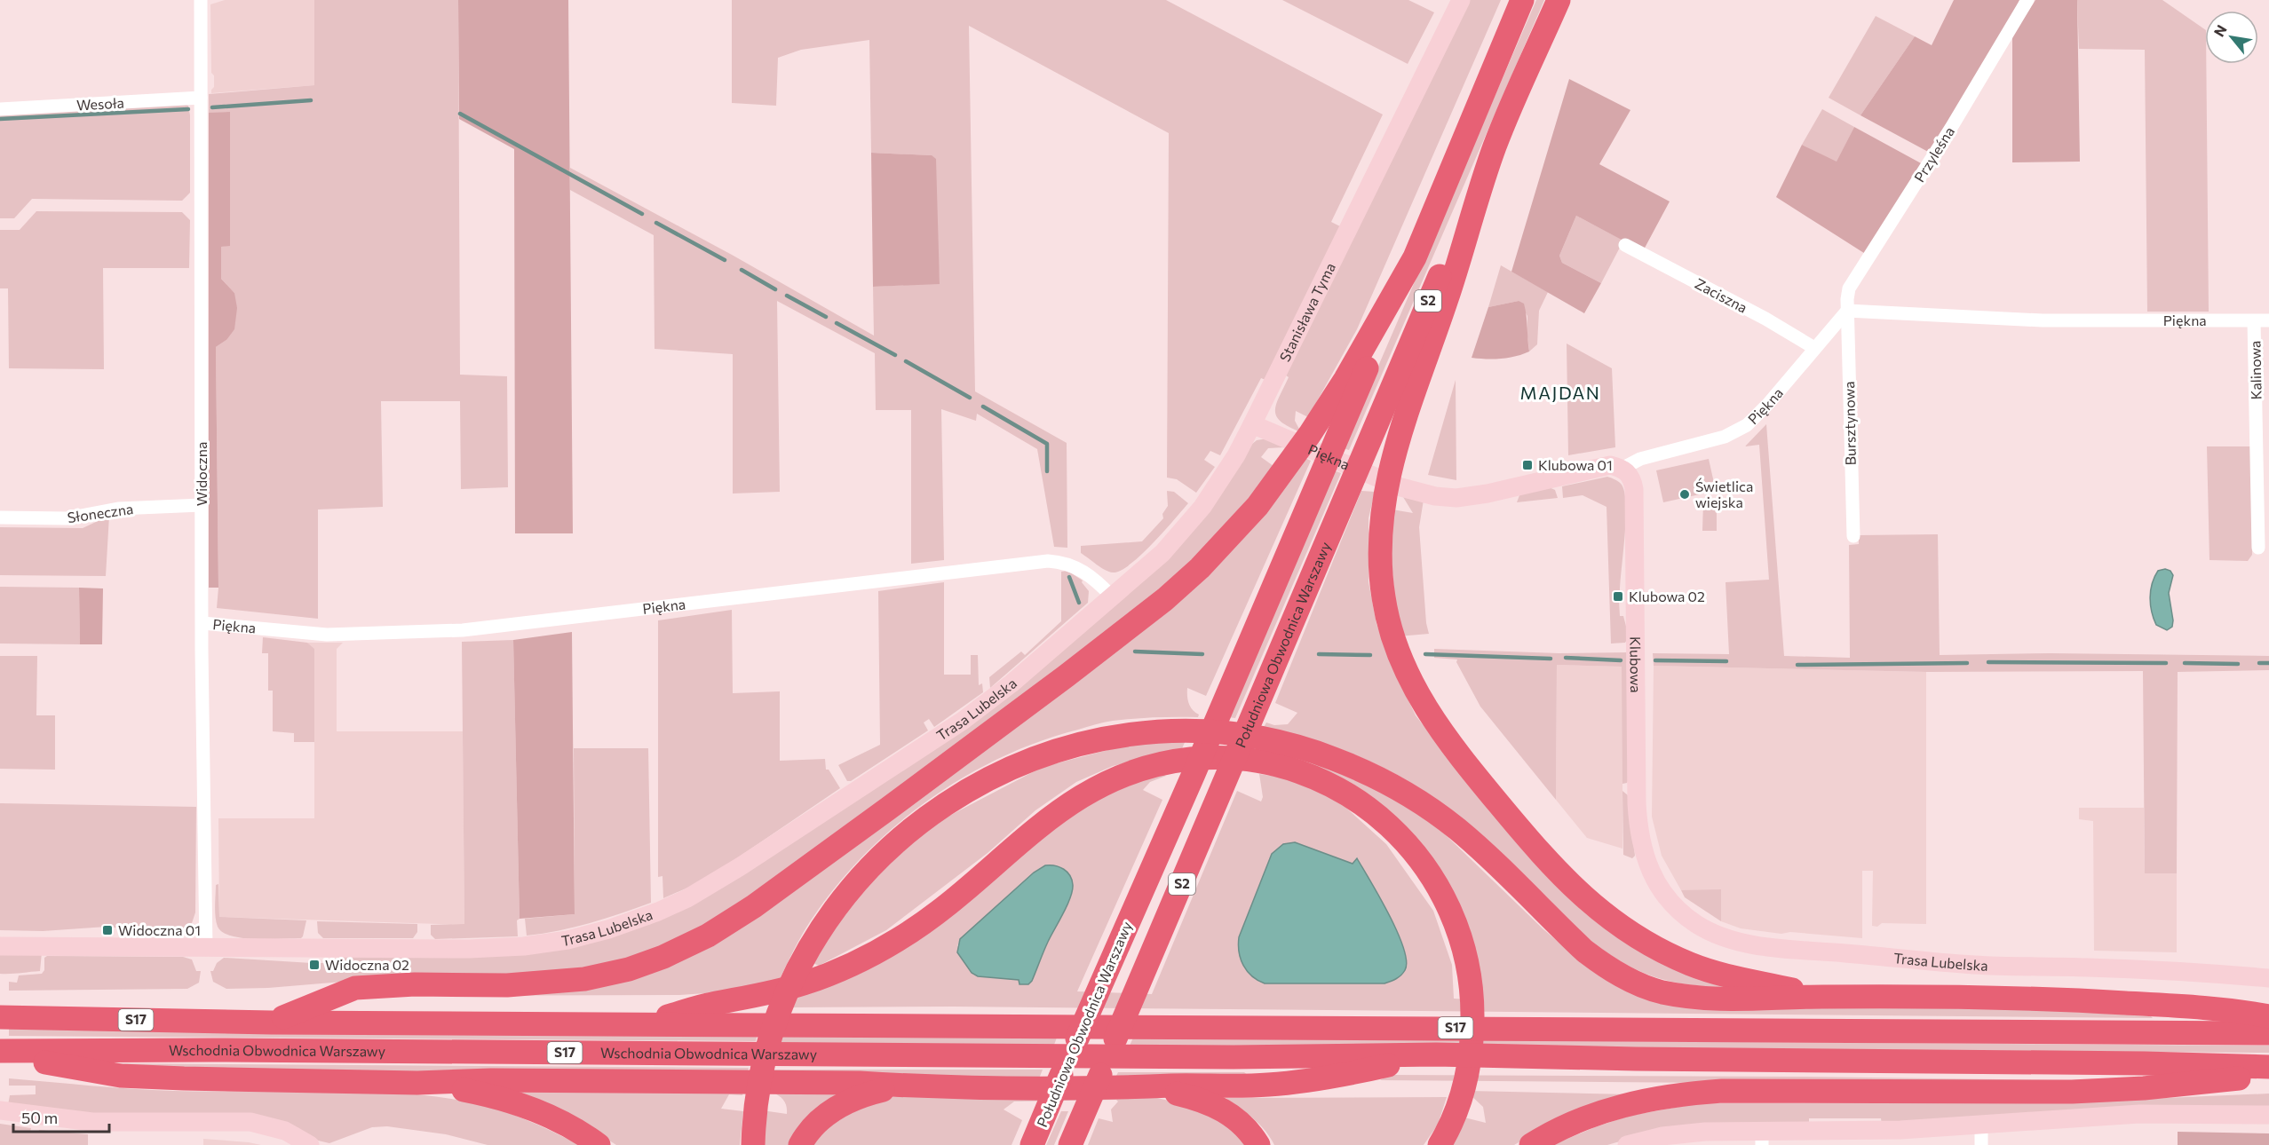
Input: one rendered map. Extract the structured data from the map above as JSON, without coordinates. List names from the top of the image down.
{
  "streets": {
    "highway": [
      "S2",
      "Południowa Obwodnica Warszawy",
      "S17",
      "Wschodnia Obwodnica Warszawy"
    ],
    "street": [
      "Wesoła",
      "Przyleśna",
      "Zaciszna",
      "Stanisława Tyma",
      "Piękna",
      "Kalinowa",
      "Bursztynowa",
      "Widoczna",
      "Słoneczna",
      "Klubowa",
      "Trasa Lubelska"
    ]
  },
  "crossings": [
    ["Wesoła", "Widoczna"],
    ["Przyleśna", "Piękna"],
    ["Przyleśna", "Bursztynowa"],
    ["Zaciszna", "Piękna"],
    ["S2", "Południowa Obwodnica Warszawy"],
    ["Stanisława Tyma", "Piękna"],
    ["Stanisława Tyma", "Trasa Lubelska"],
    ["Piękna", "Kalinowa"],
    ["Piękna", "Bursztynowa"],
    ["Piękna", "Widoczna"],
    ["Piękna", "Klubowa"],
    ["Piękna", "Trasa Lubelska"],
    ["Widoczna", "Słoneczna"],
    ["Widoczna", "Trasa Lubelska"],
    ["Klubowa", "Trasa Lubelska"],
    ["S17", "Wschodnia Obwodnica Warszawy"]
  ],
  "districts": ["MAJDAN"],
  "places": {
    "transit": [
      "Klubowa 01",
      "Klubowa 02",
      "Widoczna 01",
      "Widoczna 02"
    ],
    "other": ["Świetlica wiejska"]
  },
  "scale_bar": "50 m",
  "north": "top left"
}
